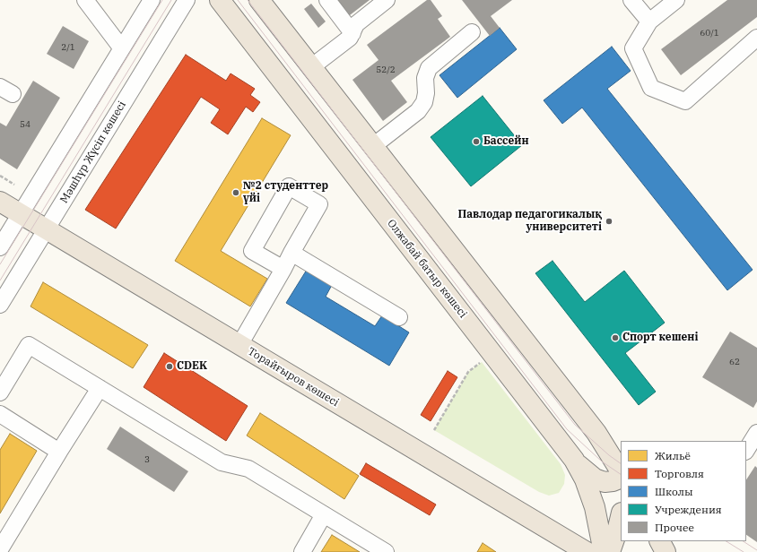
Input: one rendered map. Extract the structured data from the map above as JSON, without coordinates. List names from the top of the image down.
{
  "streets": {
    "main road": ["Олжабай батыр көшесі", "Торайғыров көшесі"],
    "street": ["Мәшһүр Жүсіп көшесі"]
  },
  "crossings": [
    ["Мәшһүр Жүсіп көшесі", "Торайғыров көшесі"]
  ],
  "places": [
    "Бассейн",
    "№2 студенттер үйі",
    "Павлодар педагогикалық университеті",
    "Спорт кешені",
    "CDEK"
  ],
  "house_numbers": [
    "60/1",
    "2/1",
    "52/2",
    "54",
    "62",
    "3"
  ],
  "legend": [
    "Жильё",
    "Торговля",
    "Школы",
    "Учреждения",
    "Прочее"
  ]
}
